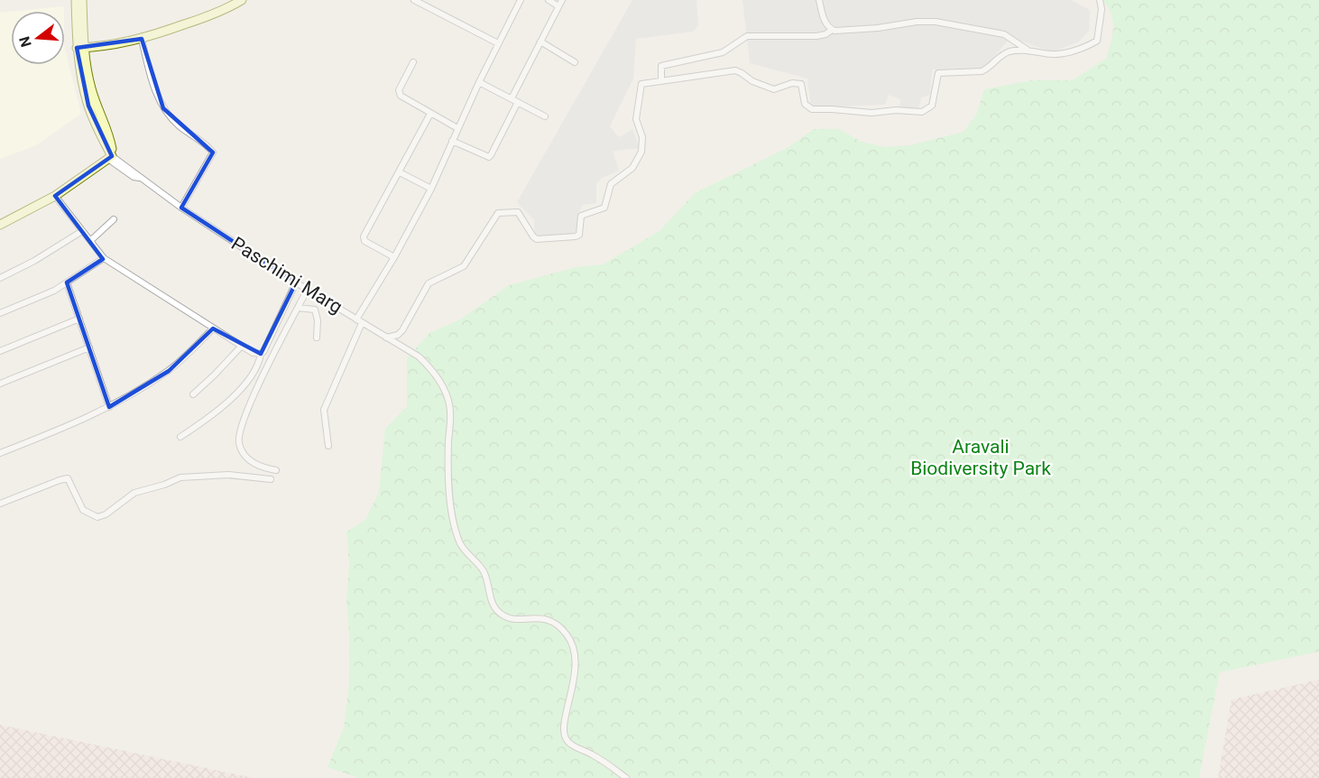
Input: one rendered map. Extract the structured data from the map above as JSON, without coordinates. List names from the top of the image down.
{
  "streets": {
    "street": ["Paschimi Marg"]
  },
  "parks": ["Aravali Biodiversity Park"],
  "north": "left"
}
